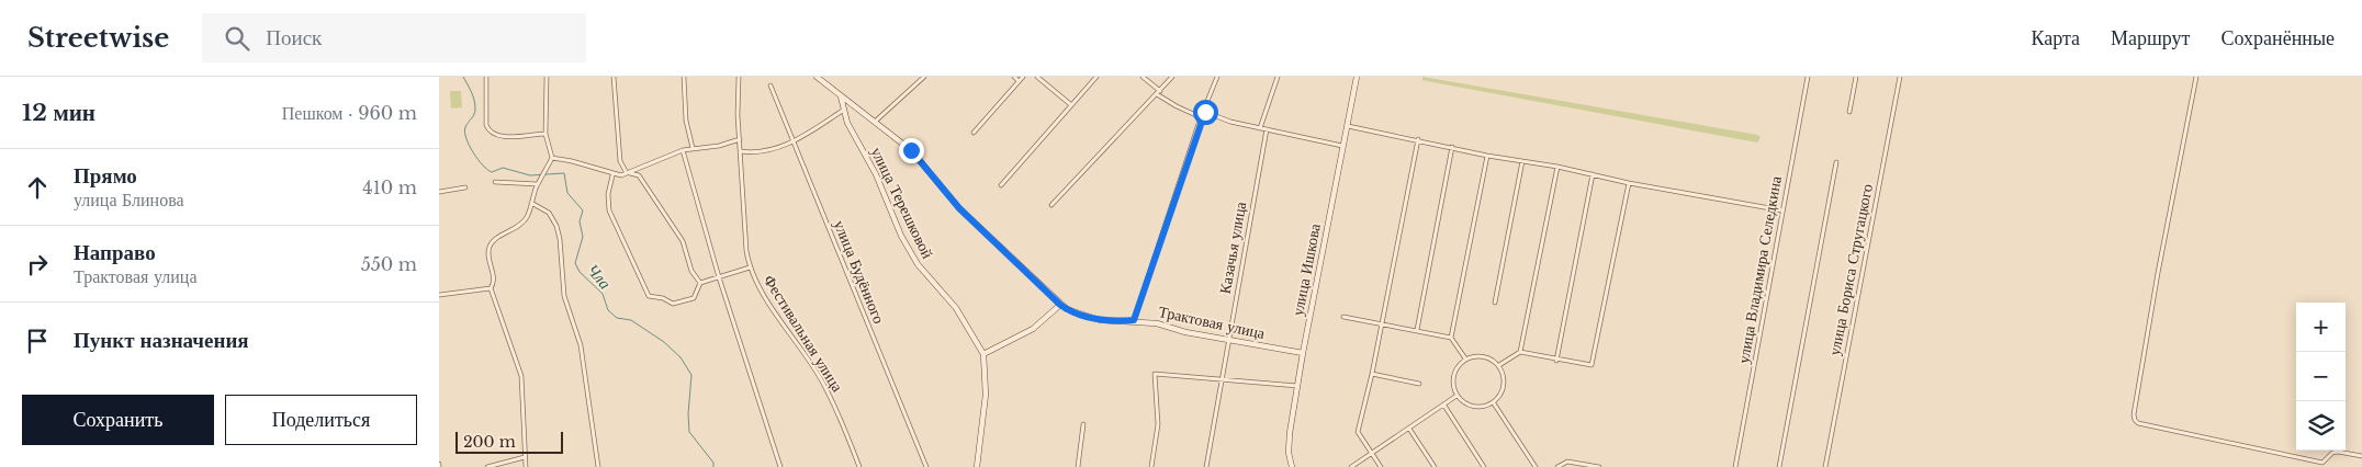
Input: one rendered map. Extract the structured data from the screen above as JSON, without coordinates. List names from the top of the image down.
{
  "streets": {
    "street": [
      "улица Терешковой",
      "Казачья улица",
      "улица Ишкова",
      "улица Владимира Селедкина",
      "улица Бориса Стругацкого",
      "улица Будённого",
      "Трактовая улица",
      "Фестивальная улица"
    ]
  },
  "crossings": [
    ["улица Терешковой", "Трактовая улица"],
    ["Казачья улица", "Трактовая улица"],
    ["улица Ишкова", "Трактовая улица"]
  ],
  "water": ["Чла"],
  "scale_bar": "200 m",
  "page": {
    "header": "Streetwise",
    "search": "Поиск",
    "nav": ["Карта", "Маршрут", "Сохранённые"],
    "heading": ["12 мин", "Пешком · 960 m"],
    "list": [
      ["Прямо", "улица Блинова", "410 m"],
      ["Направо", "Трактовая улица", "550 m"],
      "Пункт назначения"
    ],
    "map_buttons": ["+", "−"],
    "buttons": ["Сохранить", "Поделиться"],
    "scale": "200 m"
  }
}
